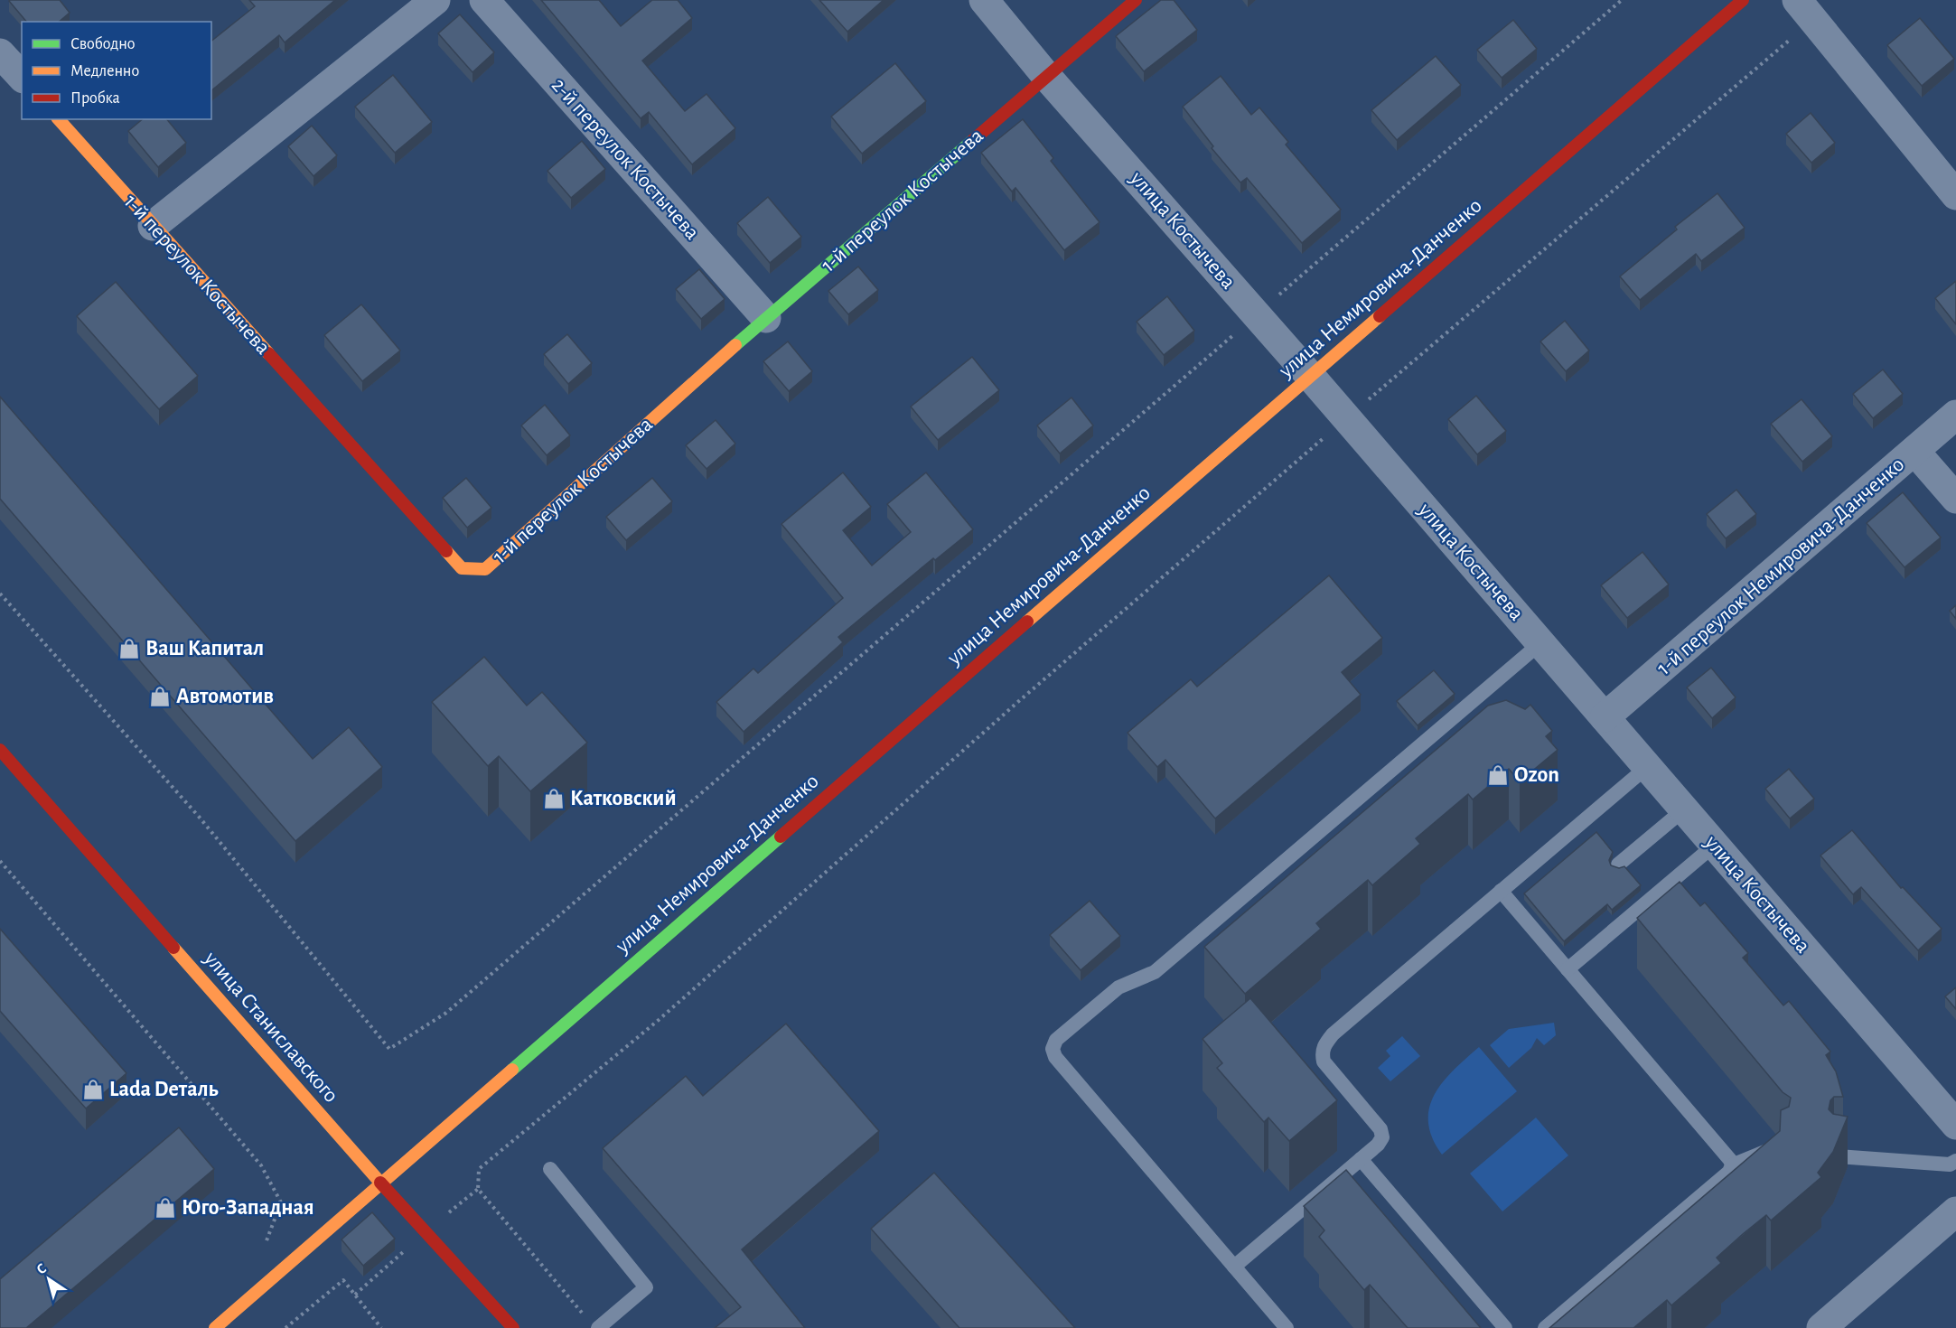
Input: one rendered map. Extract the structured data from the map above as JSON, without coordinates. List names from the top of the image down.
{
  "streets": {
    "main road": ["1-й переулок Костычева", "улица Немировича-Данченко", "улица Станиславского"],
    "street": ["2-й переулок Костычева", "улица Костычева", "1-й переулок Немировича-Данченко"]
  },
  "crossings": [
    ["2-й переулок Костычева", "1-й переулок Костычева"],
    ["1-й переулок Костычева", "улица Костычева"],
    ["улица Костычева", "улица Немировича-Данченко"],
    ["улица Костычева", "1-й переулок Немировича-Данченко"],
    ["улица Немировича-Данченко", "улица Станиславского"]
  ],
  "places": {
    "shop": [
      "Ваш Капитал",
      "Автомотив",
      "Ozon",
      "Катковский",
      "Lada Dеталь",
      "Юго-Западная"
    ]
  },
  "legend": ["Свободно", "Медленно", "Пробка"],
  "north": "top left"
}
